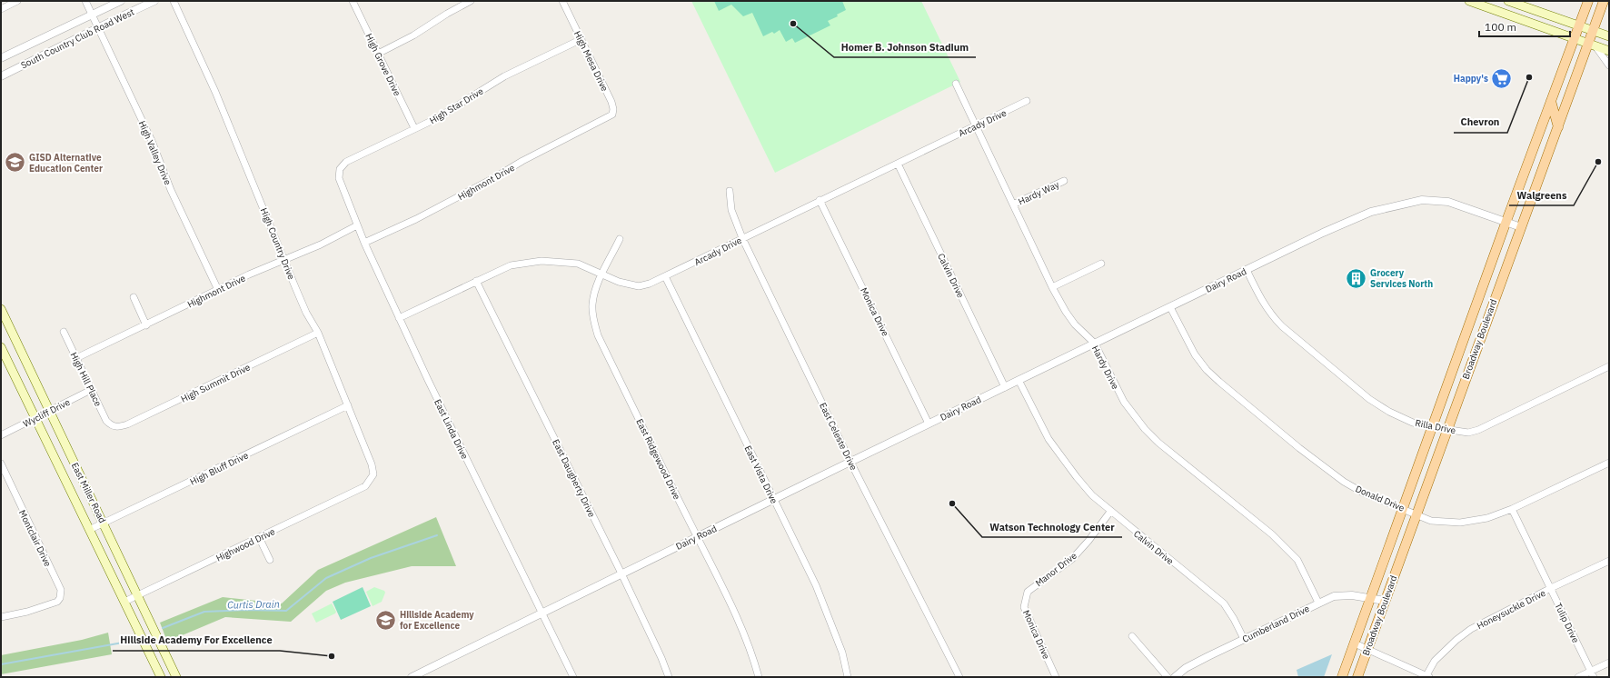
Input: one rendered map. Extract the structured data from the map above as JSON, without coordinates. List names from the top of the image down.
{
  "streets": {
    "main road": ["Broadway Boulevard", "East Miller Road"],
    "street": [
      "South Country Club Road West",
      "High Mesa Drive",
      "High Grove Drive",
      "High Star Drive",
      "Arcady Drive",
      "High Valley Drive",
      "Highmont Drive",
      "Hardy Way",
      "High Country Drive",
      "Calvin Drive",
      "Dairy Road",
      "Monica Drive",
      "Hardy Drive",
      "High Hill Place",
      "High Summit Drive",
      "Wycliff Drive",
      "Rilla Drive",
      "East Linda Drive",
      "East Celeste Drive",
      "East Ridgewood Drive",
      "High Bluff Drive",
      "East Vista Drive",
      "East Daugherty Drive",
      "Donald Drive",
      "Montclair Drive",
      "Highwood Drive",
      "Manor Drive",
      "Honeysuckle Drive",
      "Tulip Drive",
      "Cumberland Drive"
    ]
  },
  "crossings": [
    ["South Country Club Road West", "High Valley Drive"],
    ["High Mesa Drive", "High Star Drive"],
    ["High Mesa Drive", "Highmont Drive"],
    ["High Grove Drive", "High Star Drive"],
    ["High Star Drive", "East Linda Drive"],
    ["Arcady Drive", "Calvin Drive"],
    ["Arcady Drive", "Monica Drive"],
    ["Arcady Drive", "Hardy Drive"],
    ["Arcady Drive", "East Linda Drive"],
    ["Arcady Drive", "East Celeste Drive"],
    ["Arcady Drive", "East Ridgewood Drive"],
    ["Arcady Drive", "East Vista Drive"],
    ["Arcady Drive", "East Daugherty Drive"],
    ["High Valley Drive", "Highmont Drive"],
    ["Highmont Drive", "High Country Drive"],
    ["Highmont Drive", "High Hill Place"],
    ["Highmont Drive", "East Linda Drive"],
    ["Hardy Way", "Hardy Drive"],
    ["High Country Drive", "High Summit Drive"],
    ["High Country Drive", "High Bluff Drive"],
    ["High Country Drive", "Highwood Drive"],
    ["Calvin Drive", "Dairy Road"],
    ["Calvin Drive", "Manor Drive"],
    ["Calvin Drive", "Cumberland Drive"],
    ["Dairy Road", "Monica Drive"],
    ["Dairy Road", "Broadway Boulevard"],
    ["Dairy Road", "Hardy Drive"],
    ["Dairy Road", "Rilla Drive"],
    ["Dairy Road", "East Linda Drive"],
    ["Dairy Road", "East Celeste Drive"],
    ["Dairy Road", "East Ridgewood Drive"],
    ["Dairy Road", "East Vista Drive"],
    ["Dairy Road", "East Daugherty Drive"],
    ["Dairy Road", "Donald Drive"],
    ["Monica Drive", "Manor Drive"],
    ["Broadway Boulevard", "Rilla Drive"],
    ["Broadway Boulevard", "Donald Drive"],
    ["Broadway Boulevard", "Cumberland Drive"],
    ["Hardy Drive", "Cumberland Drive"],
    ["High Hill Place", "High Summit Drive"],
    ["High Hill Place", "Wycliff Drive"],
    ["Wycliff Drive", "East Miller Road"],
    ["High Bluff Drive", "East Miller Road"],
    ["East Miller Road", "Highwood Drive"],
    ["Donald Drive", "Tulip Drive"],
    ["Honeysuckle Drive", "Tulip Drive"]
  ],
  "water": ["Curtis Drain"],
  "places": {
    "other": [
      "Homer B. Johnson Stadium",
      "Chevron",
      "Walgreens",
      "Watson Technology Center",
      "Hillside Academy For Excellence"
    ],
    "supermarket": ["Happy's"],
    "school or university": ["GISD Alternative Education Center", "Hillside Academy for Excellence"],
    "building": ["Grocery Services North"]
  },
  "scale_bar": "100 m"
}
